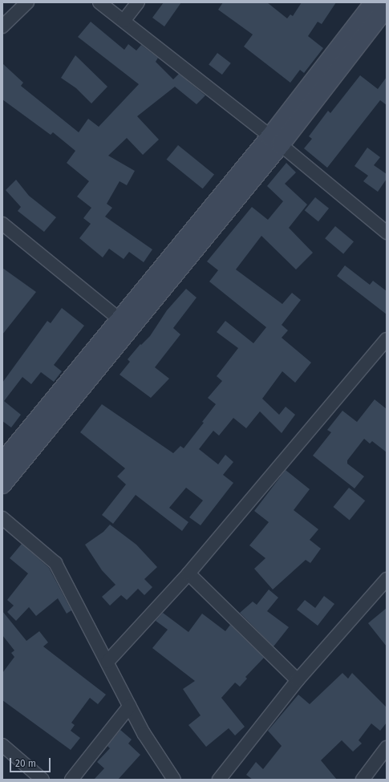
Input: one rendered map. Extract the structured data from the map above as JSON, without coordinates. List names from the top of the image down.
{
  "scale_bar": "20 m"
}
